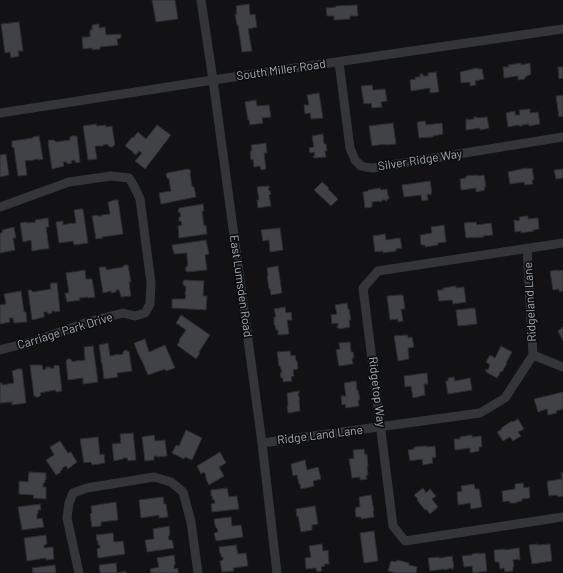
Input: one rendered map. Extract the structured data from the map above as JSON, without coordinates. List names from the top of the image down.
{
  "streets": {
    "street": [
      "South Miller Road",
      "Silver Ridge Way",
      "East Lumsden Road",
      "Ridgeland Lane",
      "Carriage Park Drive",
      "Ridgetop Way",
      "Ridge Land Lane"
    ]
  },
  "crossings": [
    ["South Miller Road", "Silver Ridge Way"],
    ["South Miller Road", "East Lumsden Road"],
    ["East Lumsden Road", "Ridge Land Lane"],
    ["Ridgeland Lane", "Ridgetop Way"],
    ["Ridgeland Lane", "Ridge Land Lane"],
    ["Ridgetop Way", "Ridge Land Lane"]
  ]
}
